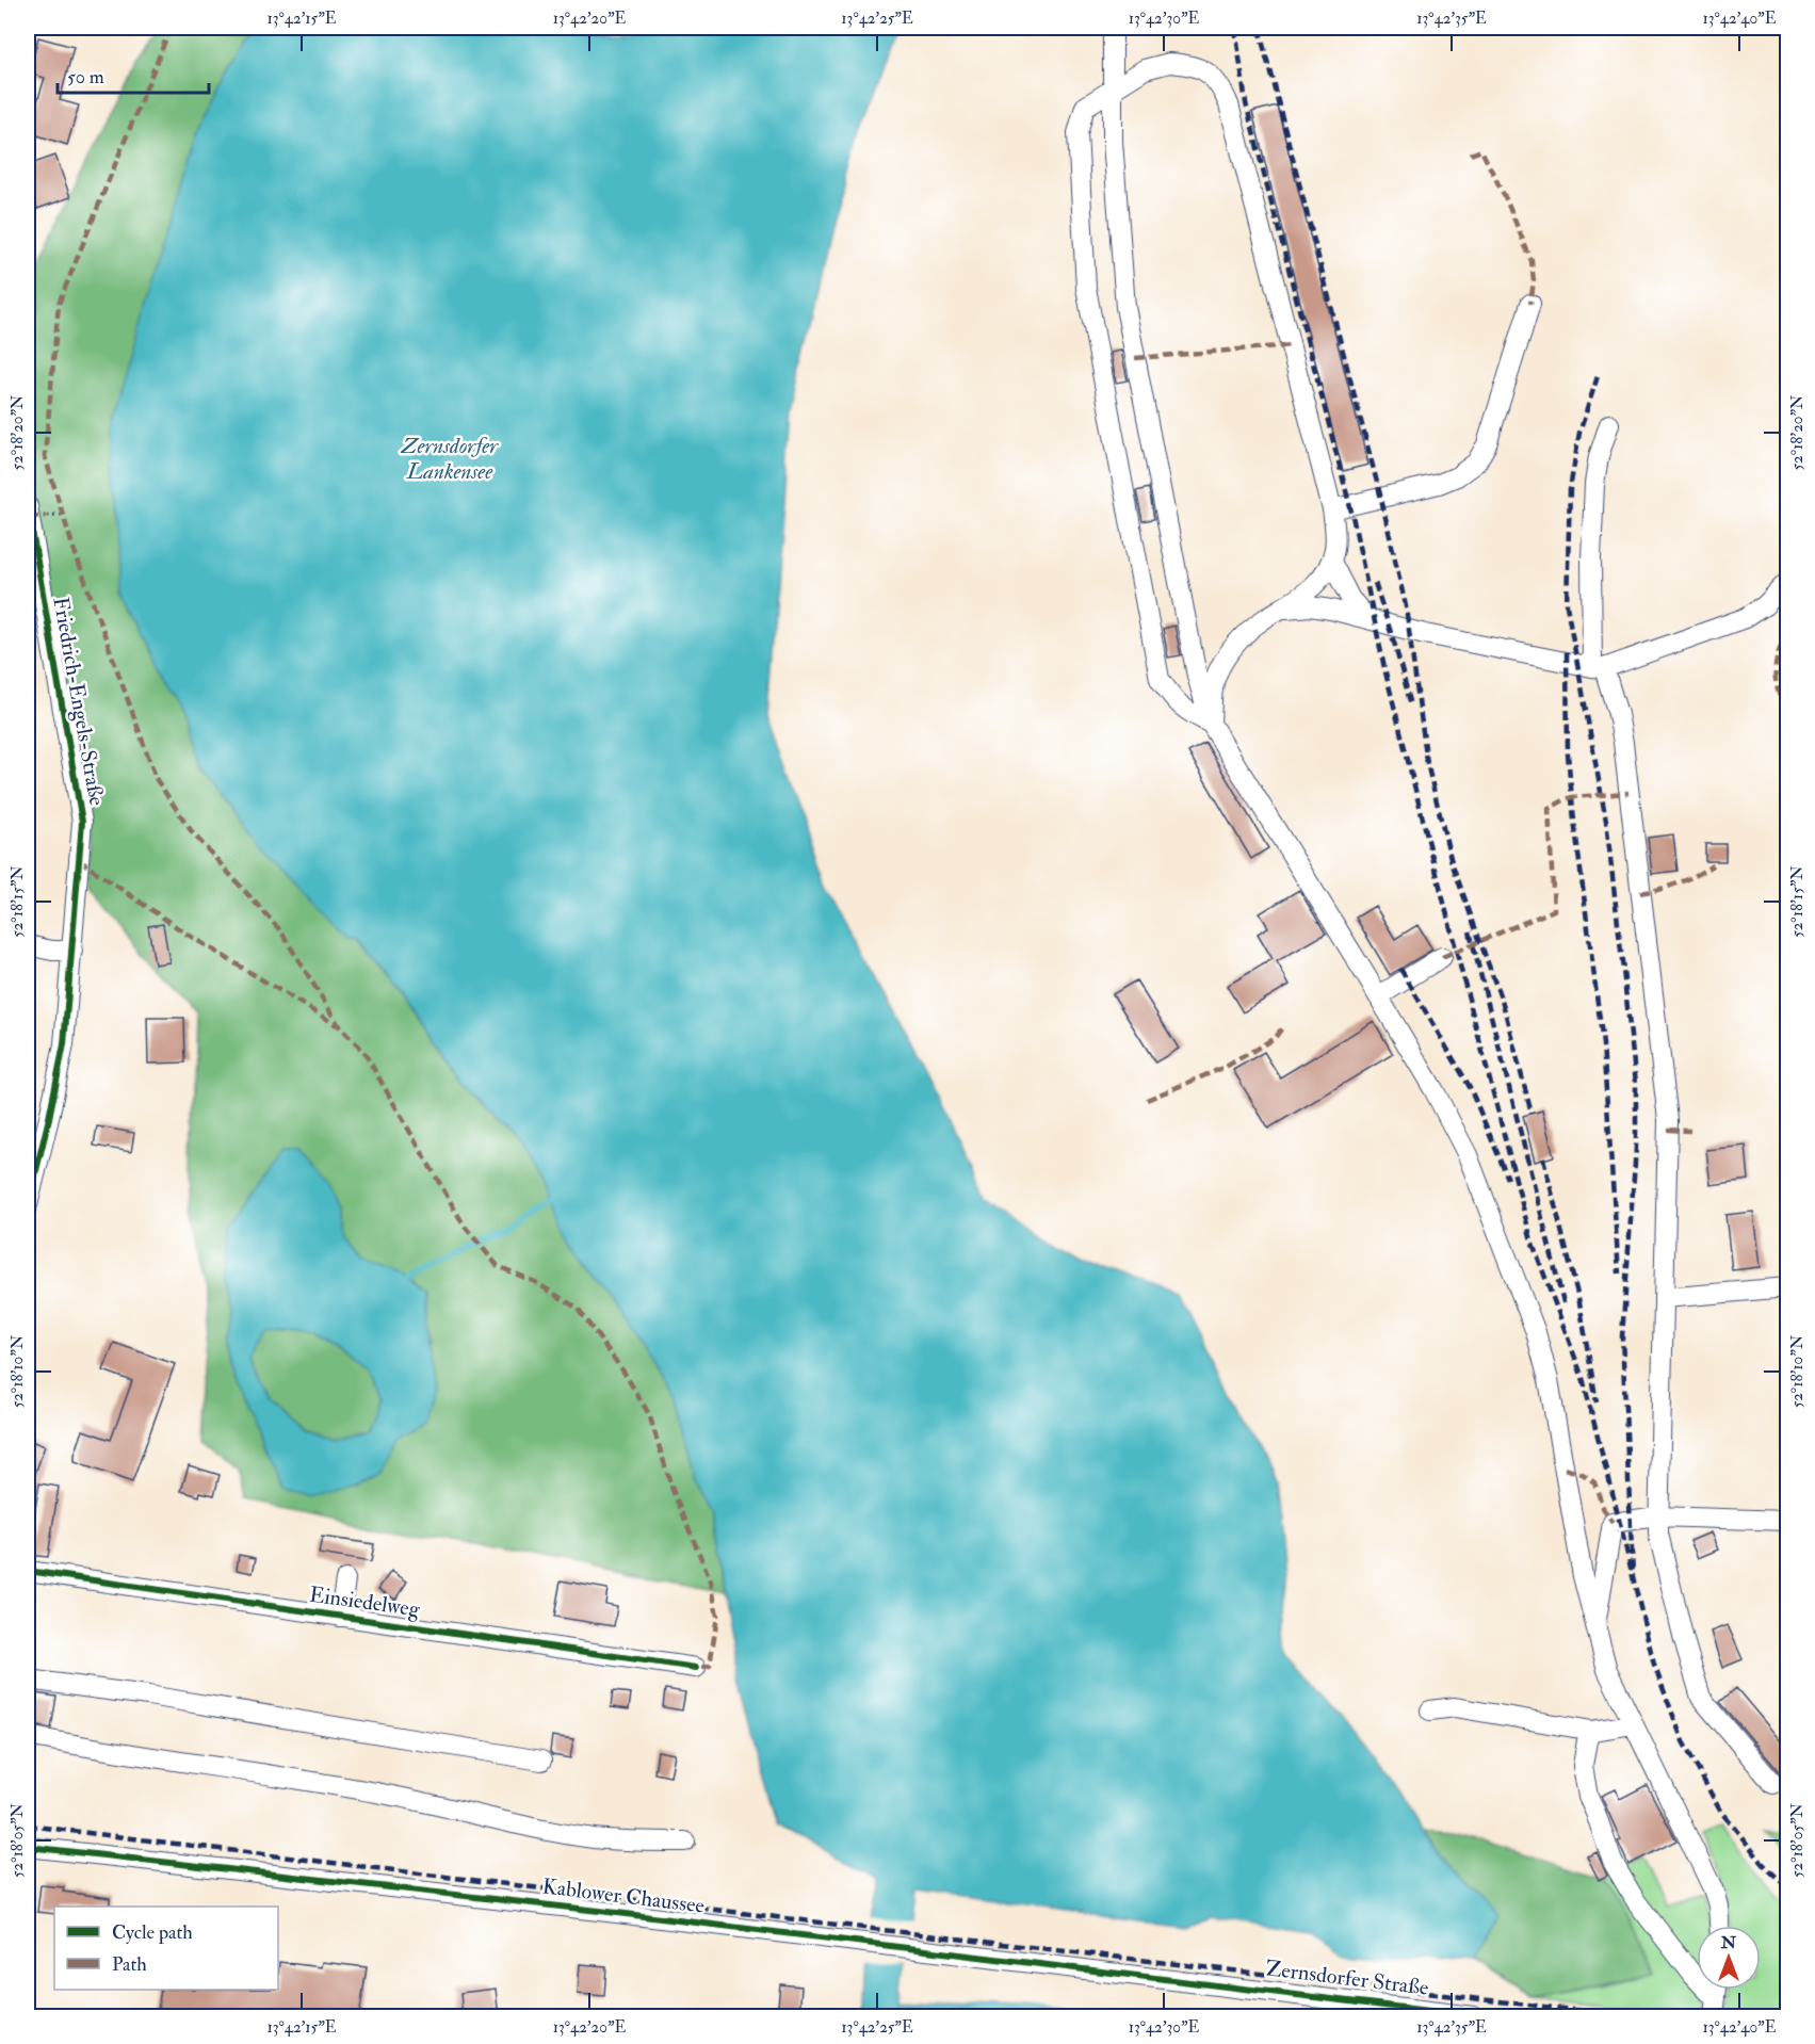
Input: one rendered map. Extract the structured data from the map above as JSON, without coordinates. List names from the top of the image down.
{
  "streets": {
    "street": [
      "Friedrich-Engels-Straße",
      "Einsiedelweg",
      "Kablower Chaussee",
      "Zernsdorfer Straße"
    ]
  },
  "crossings": [
    ["Kablower Chaussee", "Zernsdorfer Straße"]
  ],
  "water": ["Zernsdorfer Lankensee"],
  "legend": ["Cycle path", "Path"],
  "scale_bar": "50 m",
  "north": "top",
  "coordinates": [
    "13°42'15\"E",
    "13°42'20\"E",
    "13°42'25\"E",
    "13°42'30\"E",
    "13°42'35\"E",
    "13°42'40\"E",
    "52°18'20\"N",
    "52°18'15\"N",
    "52°18'10\"N",
    "52°18'05\"N"
  ]
}
